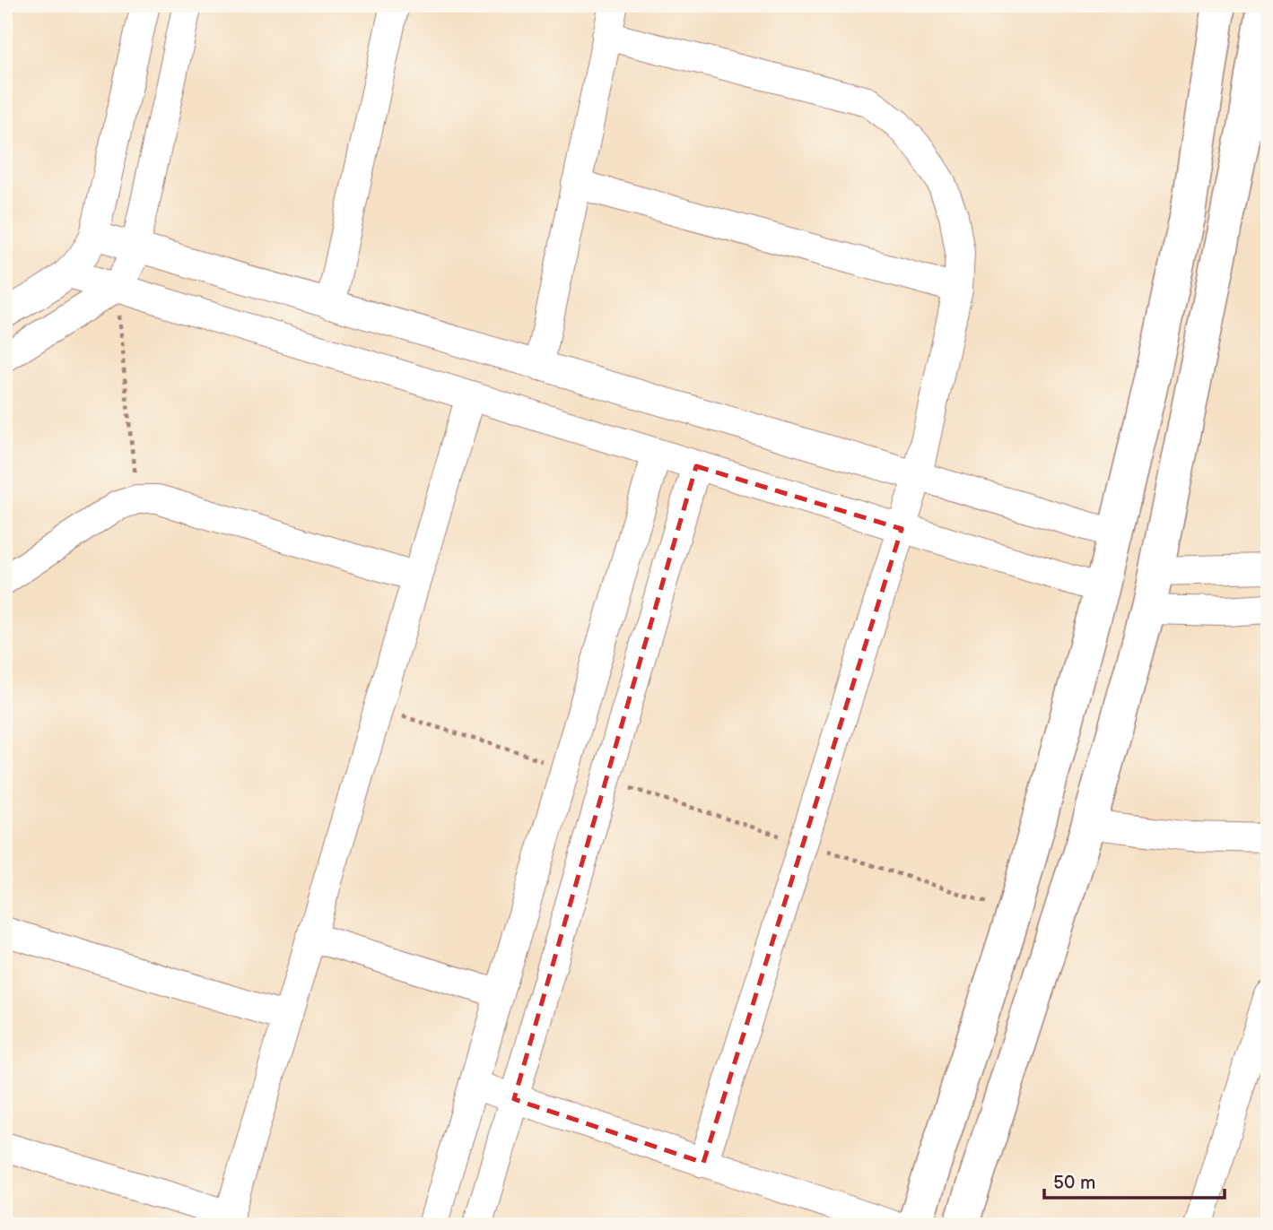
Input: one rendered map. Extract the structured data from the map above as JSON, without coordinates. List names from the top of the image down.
{
  "scale_bar": "50 m"
}
